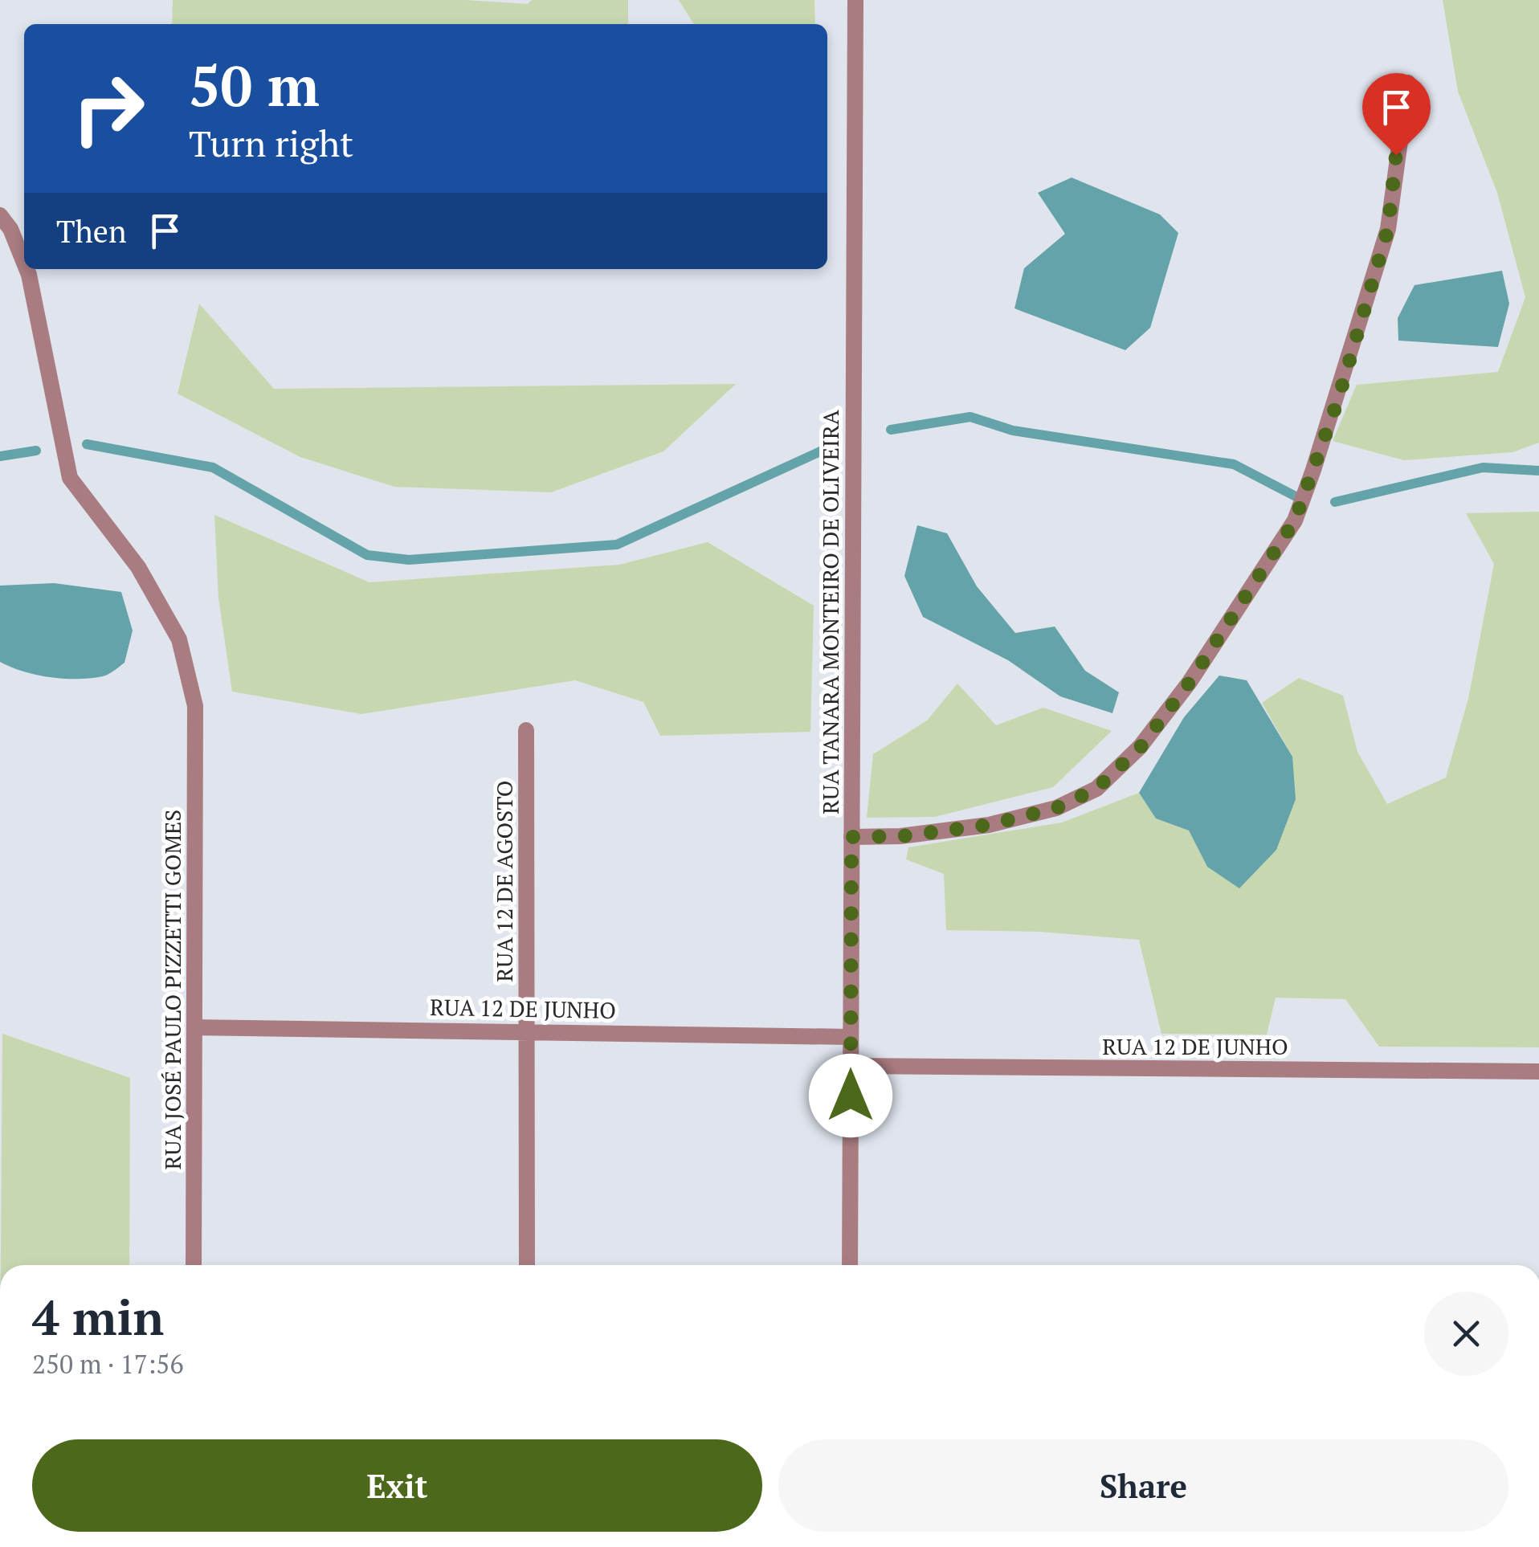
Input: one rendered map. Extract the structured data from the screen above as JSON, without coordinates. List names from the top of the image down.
{
  "streets": {
    "street": [
      "RUA TANARA MONTEIRO DE OLIVEIRA",
      "RUA 12 DE AGOSTO",
      "RUA JOSÉ PAULO PIZZETTI GOMES",
      "RUA 12 DE JUNHO"
    ]
  },
  "crossings": [
    ["RUA TANARA MONTEIRO DE OLIVEIRA", "RUA 12 DE JUNHO"],
    ["RUA 12 DE AGOSTO", "RUA 12 DE JUNHO"],
    ["RUA JOSÉ PAULO PIZZETTI GOMES", "RUA 12 DE JUNHO"]
  ],
  "page": {
    "turn": ["50 m", "Turn right"],
    "then": "Then",
    "heading": ["4 min", "250 m · 17:56"],
    "buttons": ["Exit", "Share"]
  }
}
